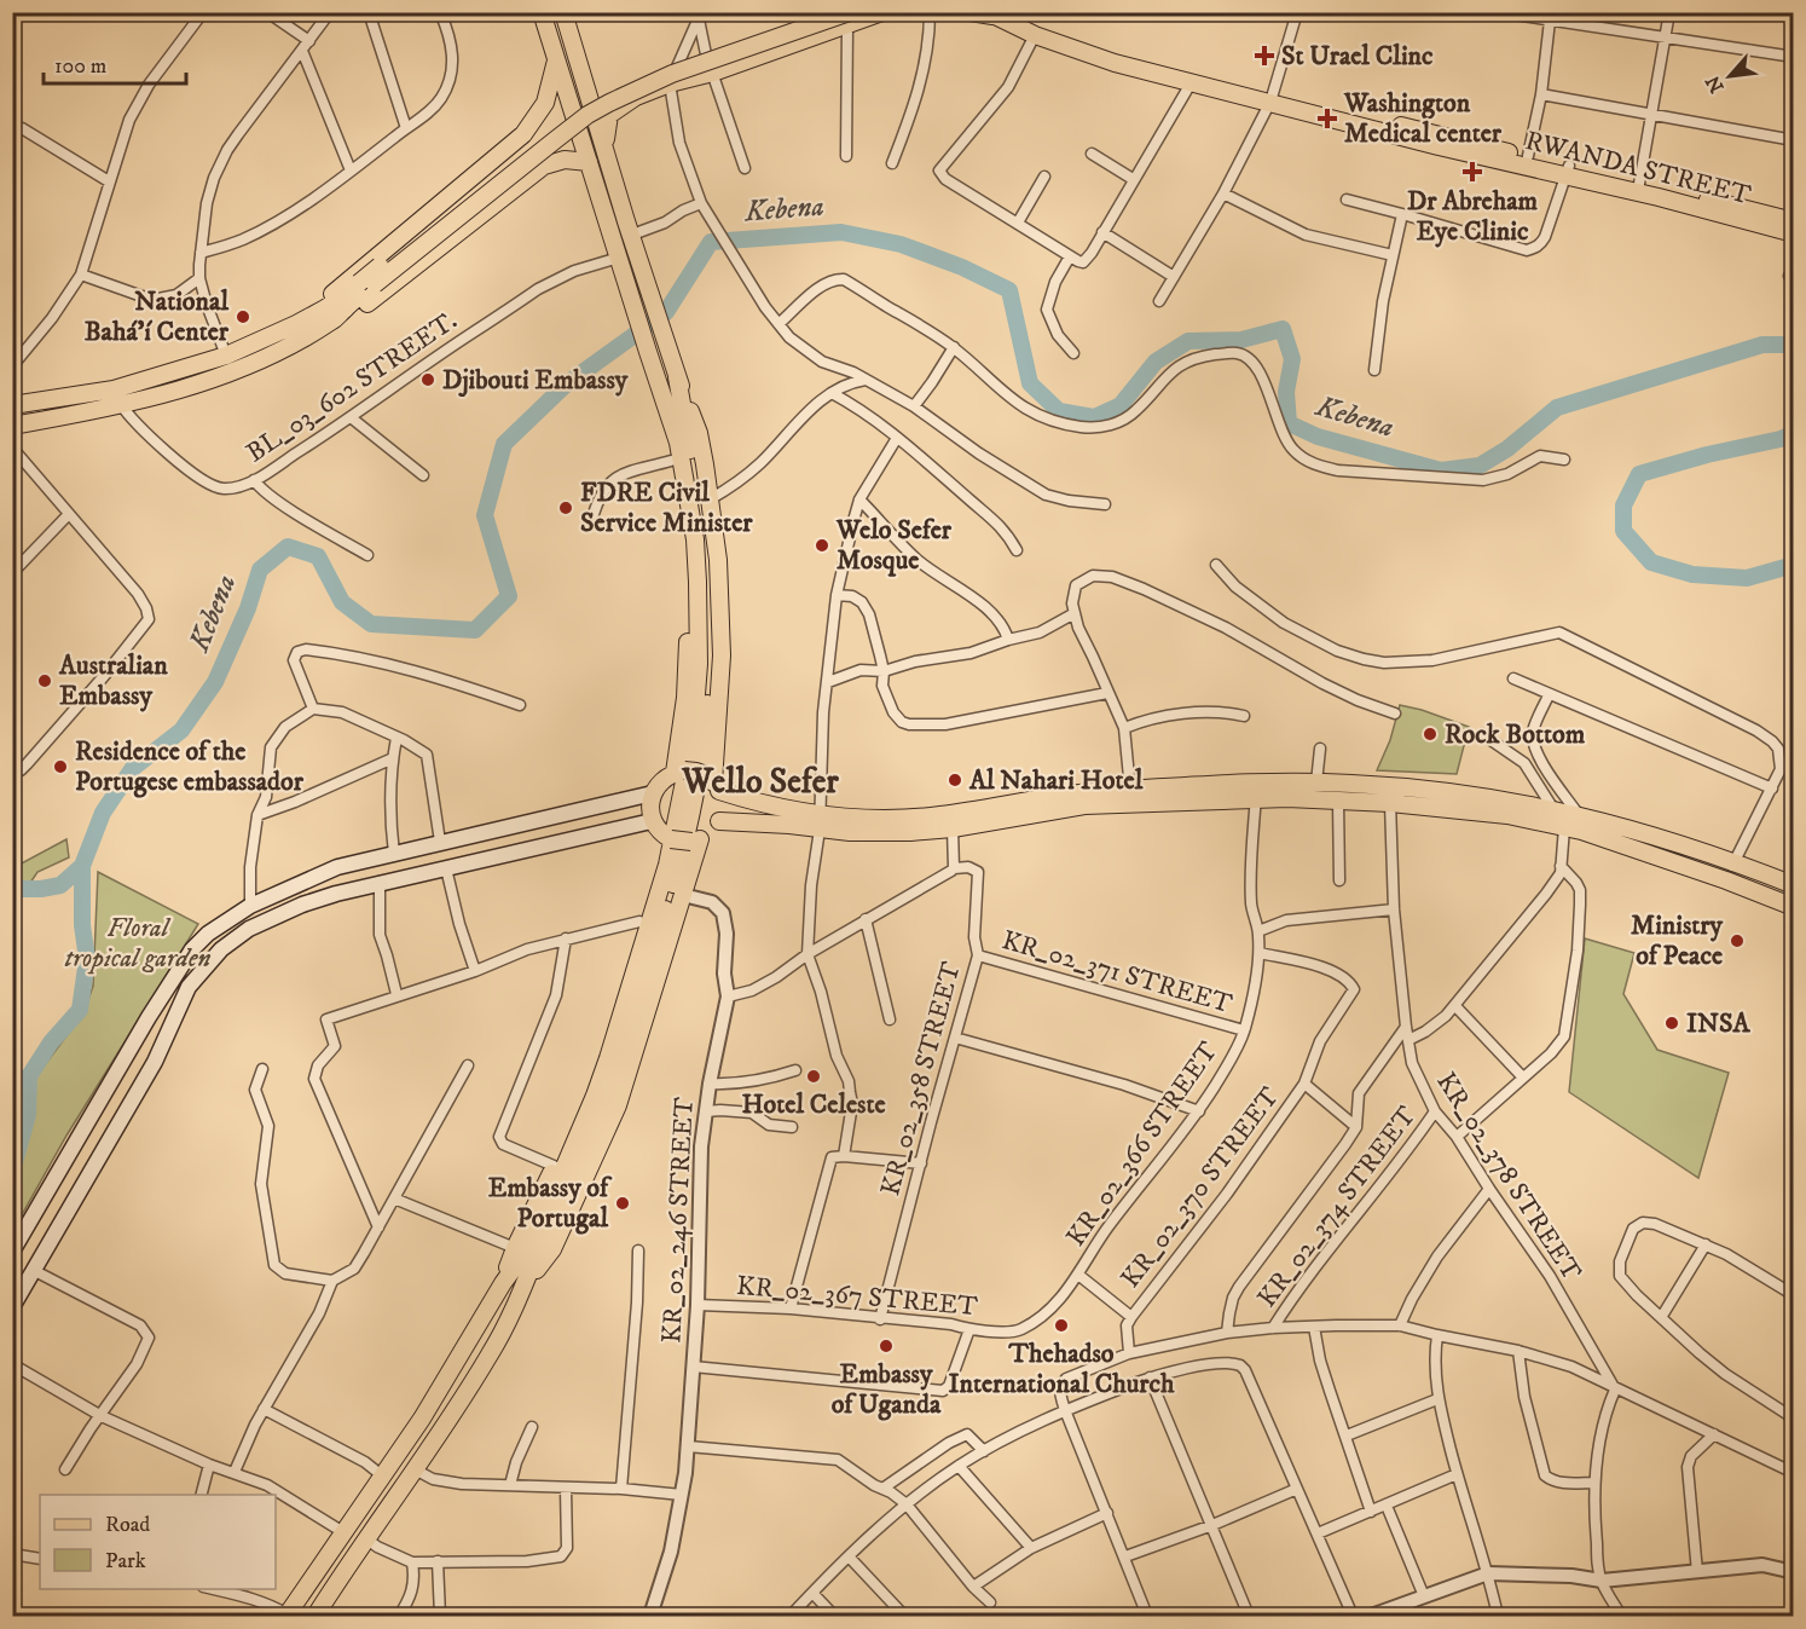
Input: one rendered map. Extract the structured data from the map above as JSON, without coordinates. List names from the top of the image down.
{
  "streets": {
    "main road": ["RWANDA STREET"],
    "street": [
      "BL_03_602 STREET.",
      "KR_02_371 STREET",
      "KR_02_358 STREET",
      "KR_02_366 STREET",
      "KR_02_378 STREET",
      "KR_02_370 STREET",
      "KR_02_374 STREET",
      "KR_02_246 STREET",
      "KR_02_367 STREET"
    ]
  },
  "crossings": [
    ["KR_02_371 STREET", "KR_02_358 STREET"],
    ["KR_02_371 STREET", "KR_02_366 STREET"],
    ["KR_02_358 STREET", "KR_02_367 STREET"],
    ["KR_02_366 STREET", "KR_02_370 STREET"],
    ["KR_02_366 STREET", "KR_02_367 STREET"],
    ["KR_02_378 STREET", "KR_02_374 STREET"],
    ["KR_02_246 STREET", "KR_02_367 STREET"]
  ],
  "districts": ["Wello Sefer"],
  "water": ["Kebena"],
  "parks": ["Floral tropical garden"],
  "places": {
    "health": ["St Urael Clinc", "Washington Medical center", "Dr Abreham Eye Clinic"],
    "other": [
      "National Bahá’í Center",
      "Djibouti Embassy",
      "FDRE Civil Service Minister",
      "Welo Sefer Mosque",
      "Australian Embassy",
      "Rock Bottom",
      "Residence of the Portugese embassador",
      "Al Nahari Hotel",
      "Ministry of Peace",
      "INSA",
      "Hotel Celeste",
      "Embassy of Portugal",
      "Thehadso International Church",
      "Embassy of Uganda"
    ]
  },
  "legend": ["Road", "Park"],
  "scale_bar": "100 m",
  "north": "bottom left"
}
